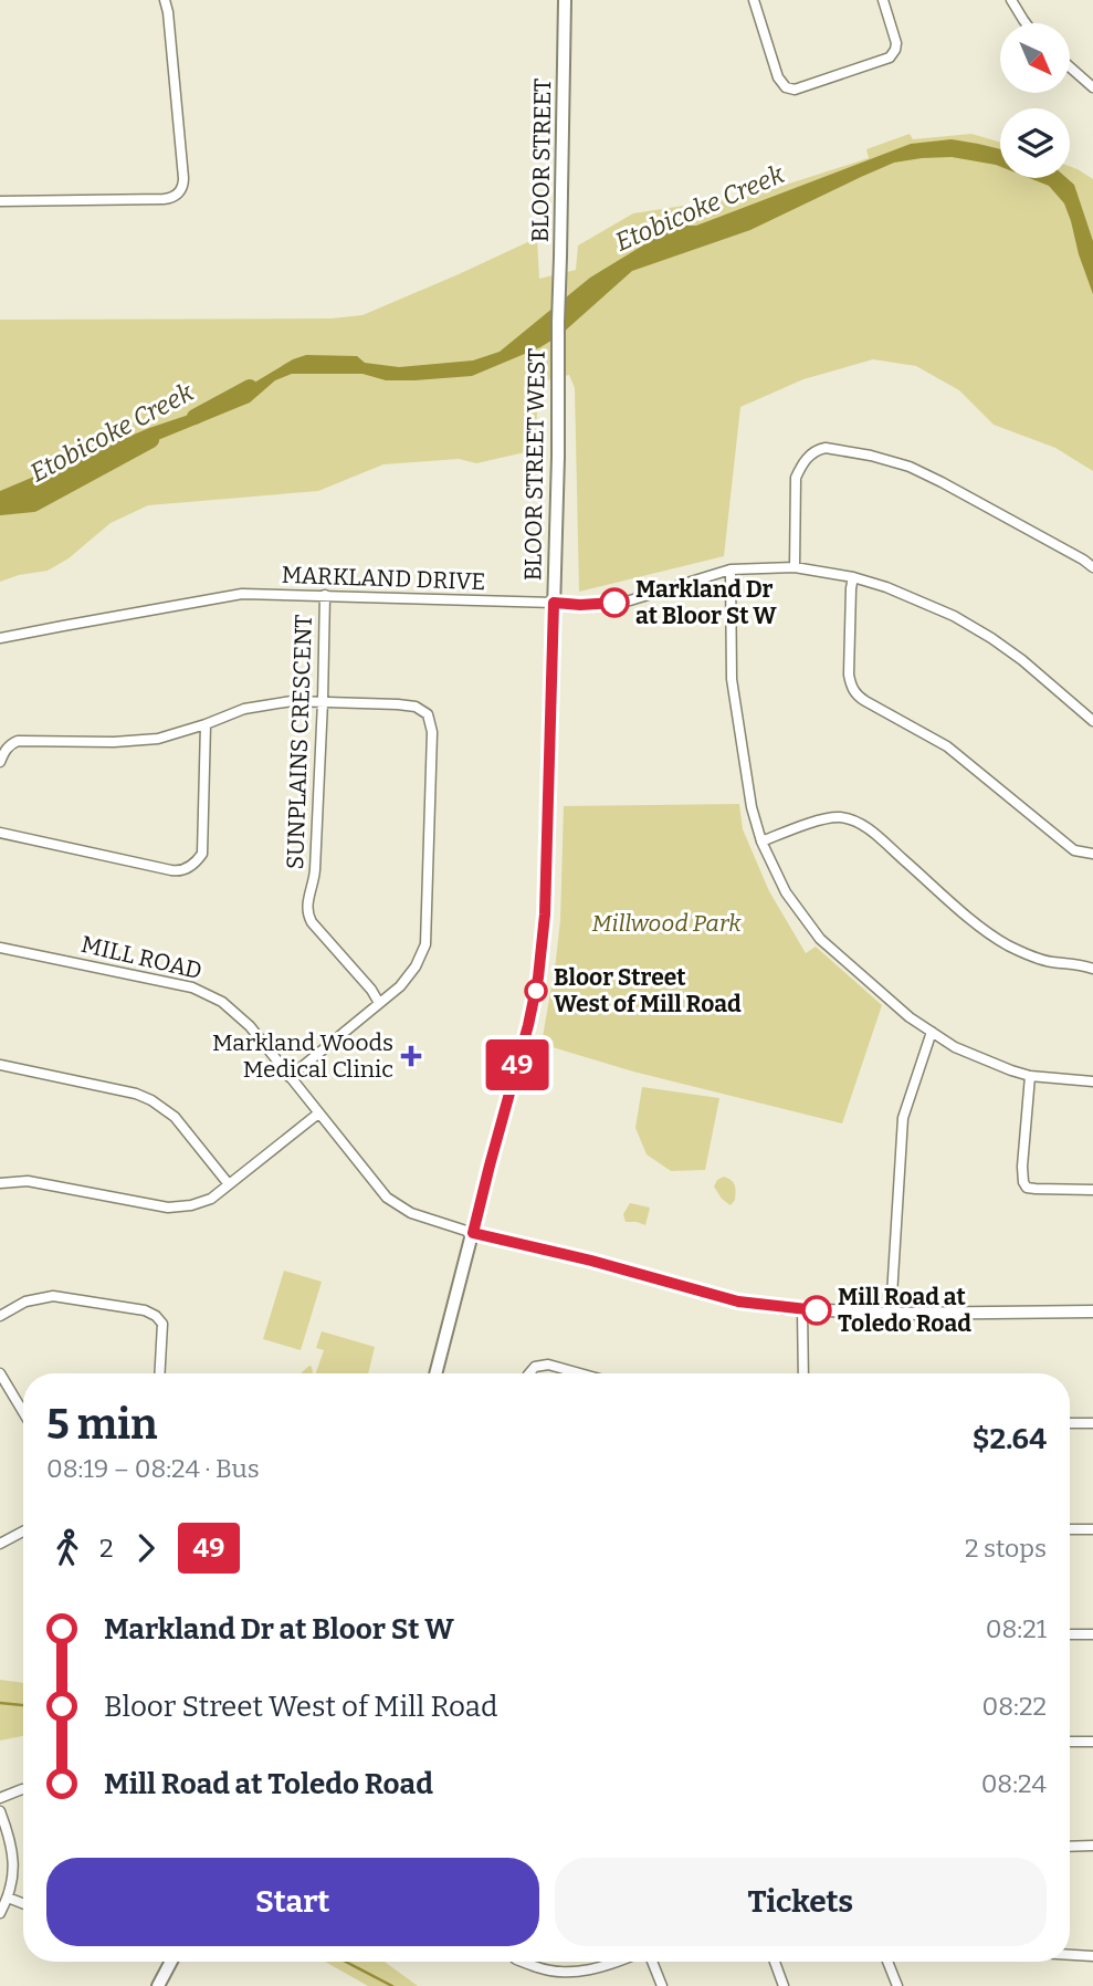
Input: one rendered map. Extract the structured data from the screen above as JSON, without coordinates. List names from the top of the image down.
{
  "streets": {
    "main road": ["BLOOR STREET", "BLOOR STREET WEST"],
    "street": ["MARKLAND DRIVE", "SUNPLAINS CRESCENT", "MILL ROAD"]
  },
  "crossings": [
    ["BLOOR STREET", "BLOOR STREET WEST"],
    ["BLOOR STREET WEST", "MARKLAND DRIVE"],
    ["BLOOR STREET WEST", "MILL ROAD"],
    ["MARKLAND DRIVE", "SUNPLAINS CRESCENT"]
  ],
  "water": ["Etobicoke Creek"],
  "parks": ["Millwood Park"],
  "places": {
    "other": ["Markland Dr at Bloor St W", "Bloor Street West of Mill Road", "Mill Road at Toledo Road"],
    "health": ["Markland Woods Medical Clinic"]
  },
  "lines": ["bus line 49"],
  "north": "bottom right",
  "page": {
    "on_map": "49",
    "heading": ["5 min", "08:19 – 08:24 · Bus", "$2.64"],
    "legs": ["2", "49", "2 stops"],
    "list": [
      {
        "name": "Markland Dr at Bloor St W",
        "value": "08:21"
      },
      {
        "name": "Bloor Street West of Mill Road",
        "value": "08:22"
      },
      {
        "name": "Mill Road at Toledo Road",
        "value": "08:24"
      }
    ],
    "buttons": ["Start", "Tickets"]
  }
}
